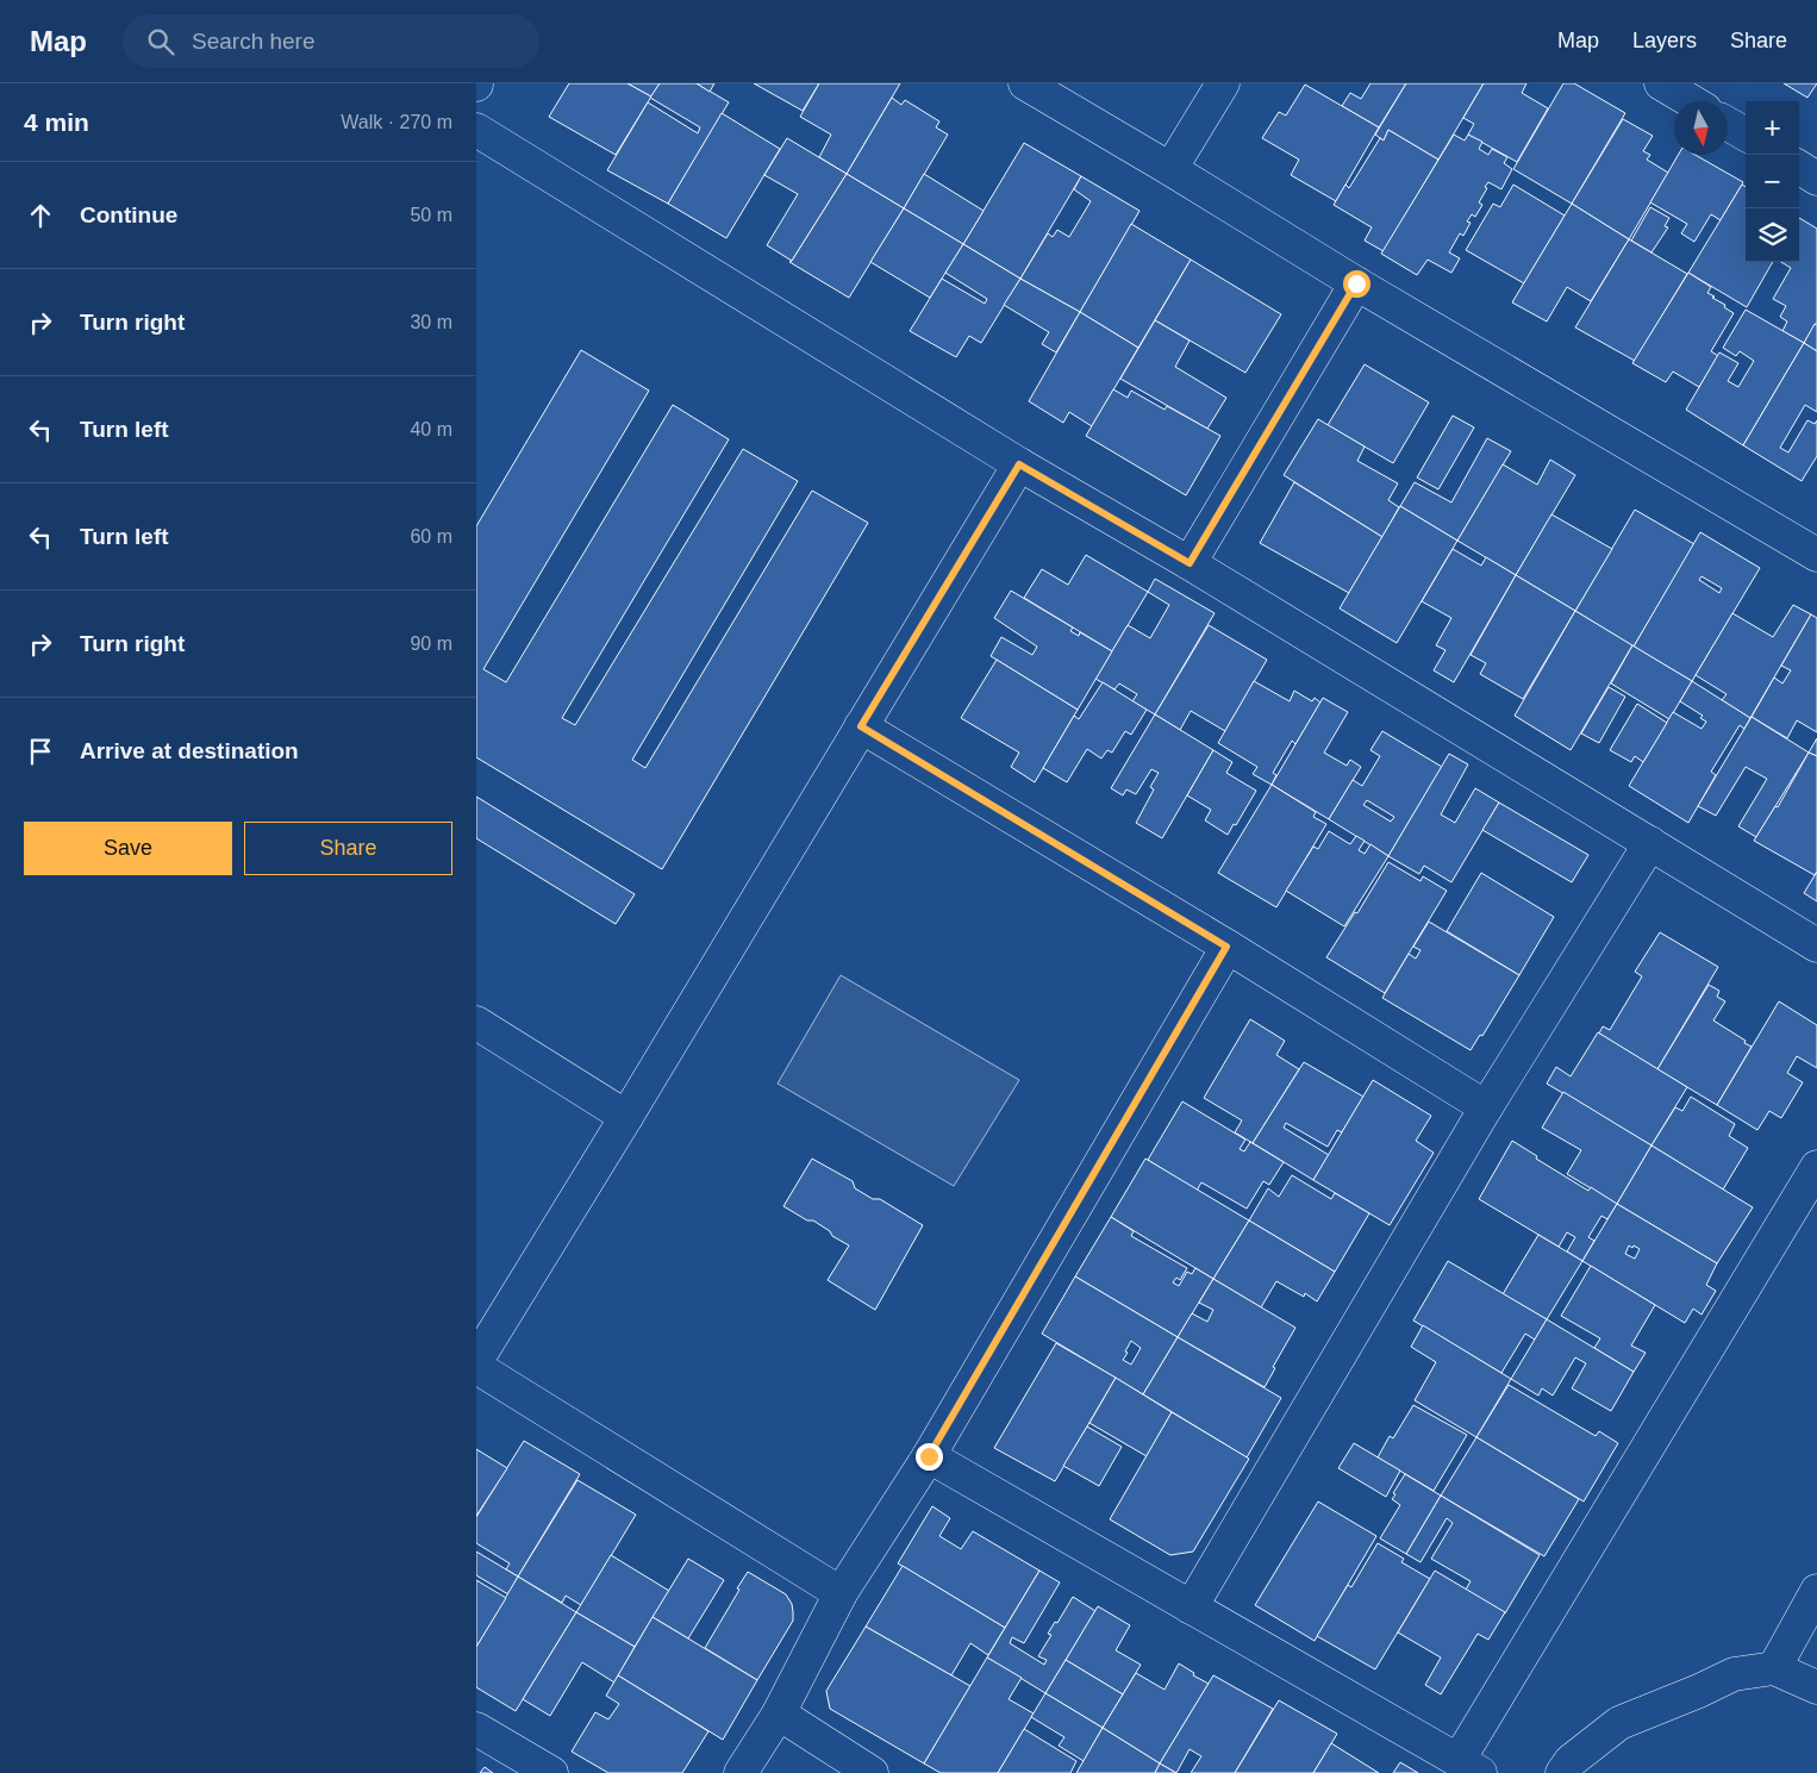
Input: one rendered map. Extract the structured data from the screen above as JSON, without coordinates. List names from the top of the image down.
{
  "north": "bottom",
  "page": {
    "header": "Map",
    "search": "Search here",
    "nav": ["Map", "Layers", "Share"],
    "heading": ["4 min", "Walk · 270 m"],
    "map_buttons": ["+", "−"],
    "list": [
      ["Continue", "50 m"],
      ["Turn right", "30 m"],
      ["Turn left", "40 m"],
      ["Turn left", "60 m"],
      ["Turn right", "90 m"],
      "Arrive at destination"
    ],
    "buttons": ["Save", "Share"]
  }
}
